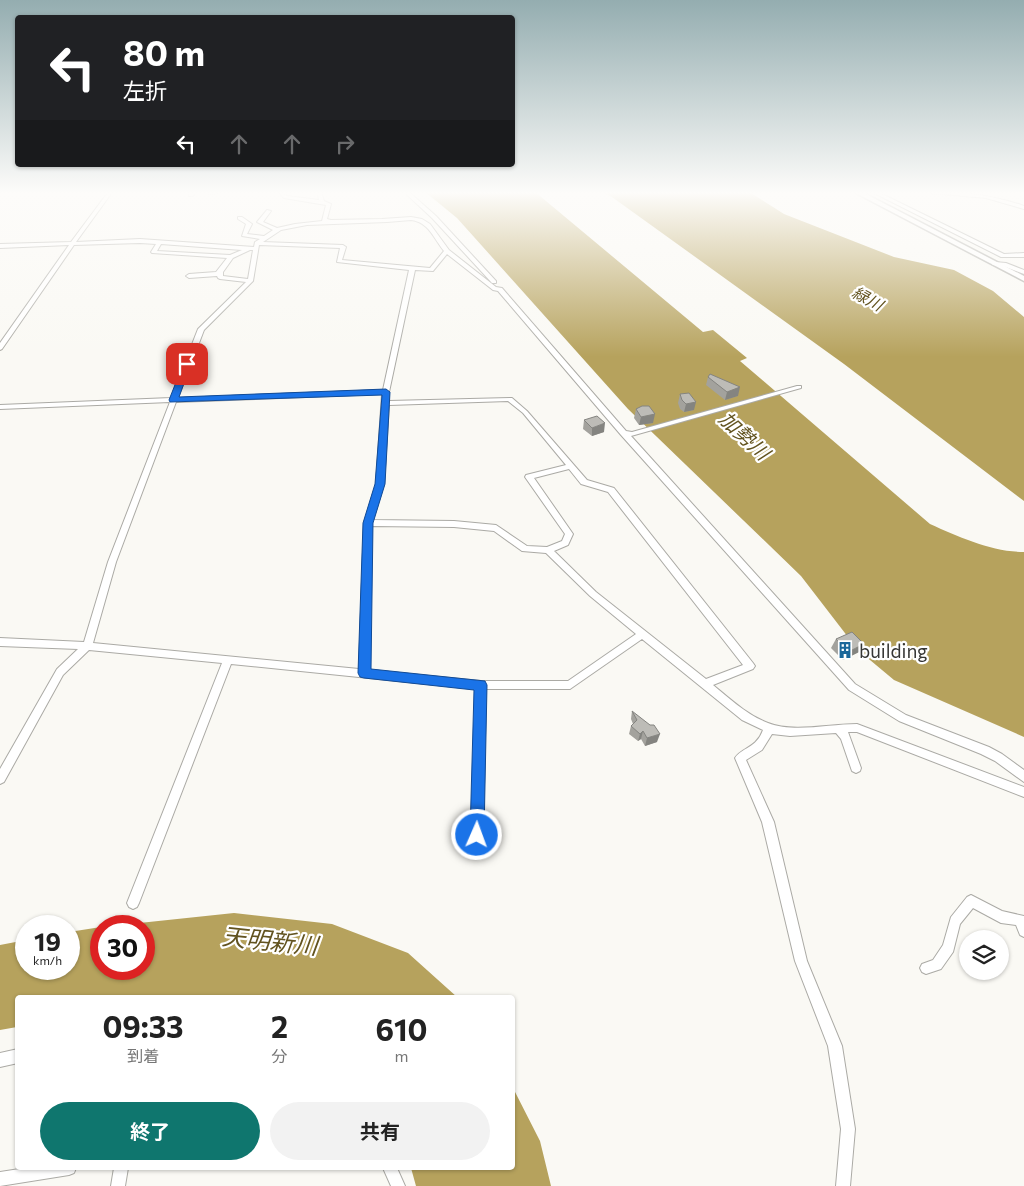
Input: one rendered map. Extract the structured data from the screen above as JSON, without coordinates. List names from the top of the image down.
{
  "water": ["緑川", "加勢川", "天明新川"],
  "places": {
    "building": ["building"]
  },
  "page": {
    "turn": ["80 m", "左折"],
    "speed": "19 km/h",
    "limit": "30",
    "eta": [
      "09:33",
      "到着",
      "2",
      "分",
      "610",
      "m"
    ],
    "buttons": ["終了", "共有"]
  }
}
